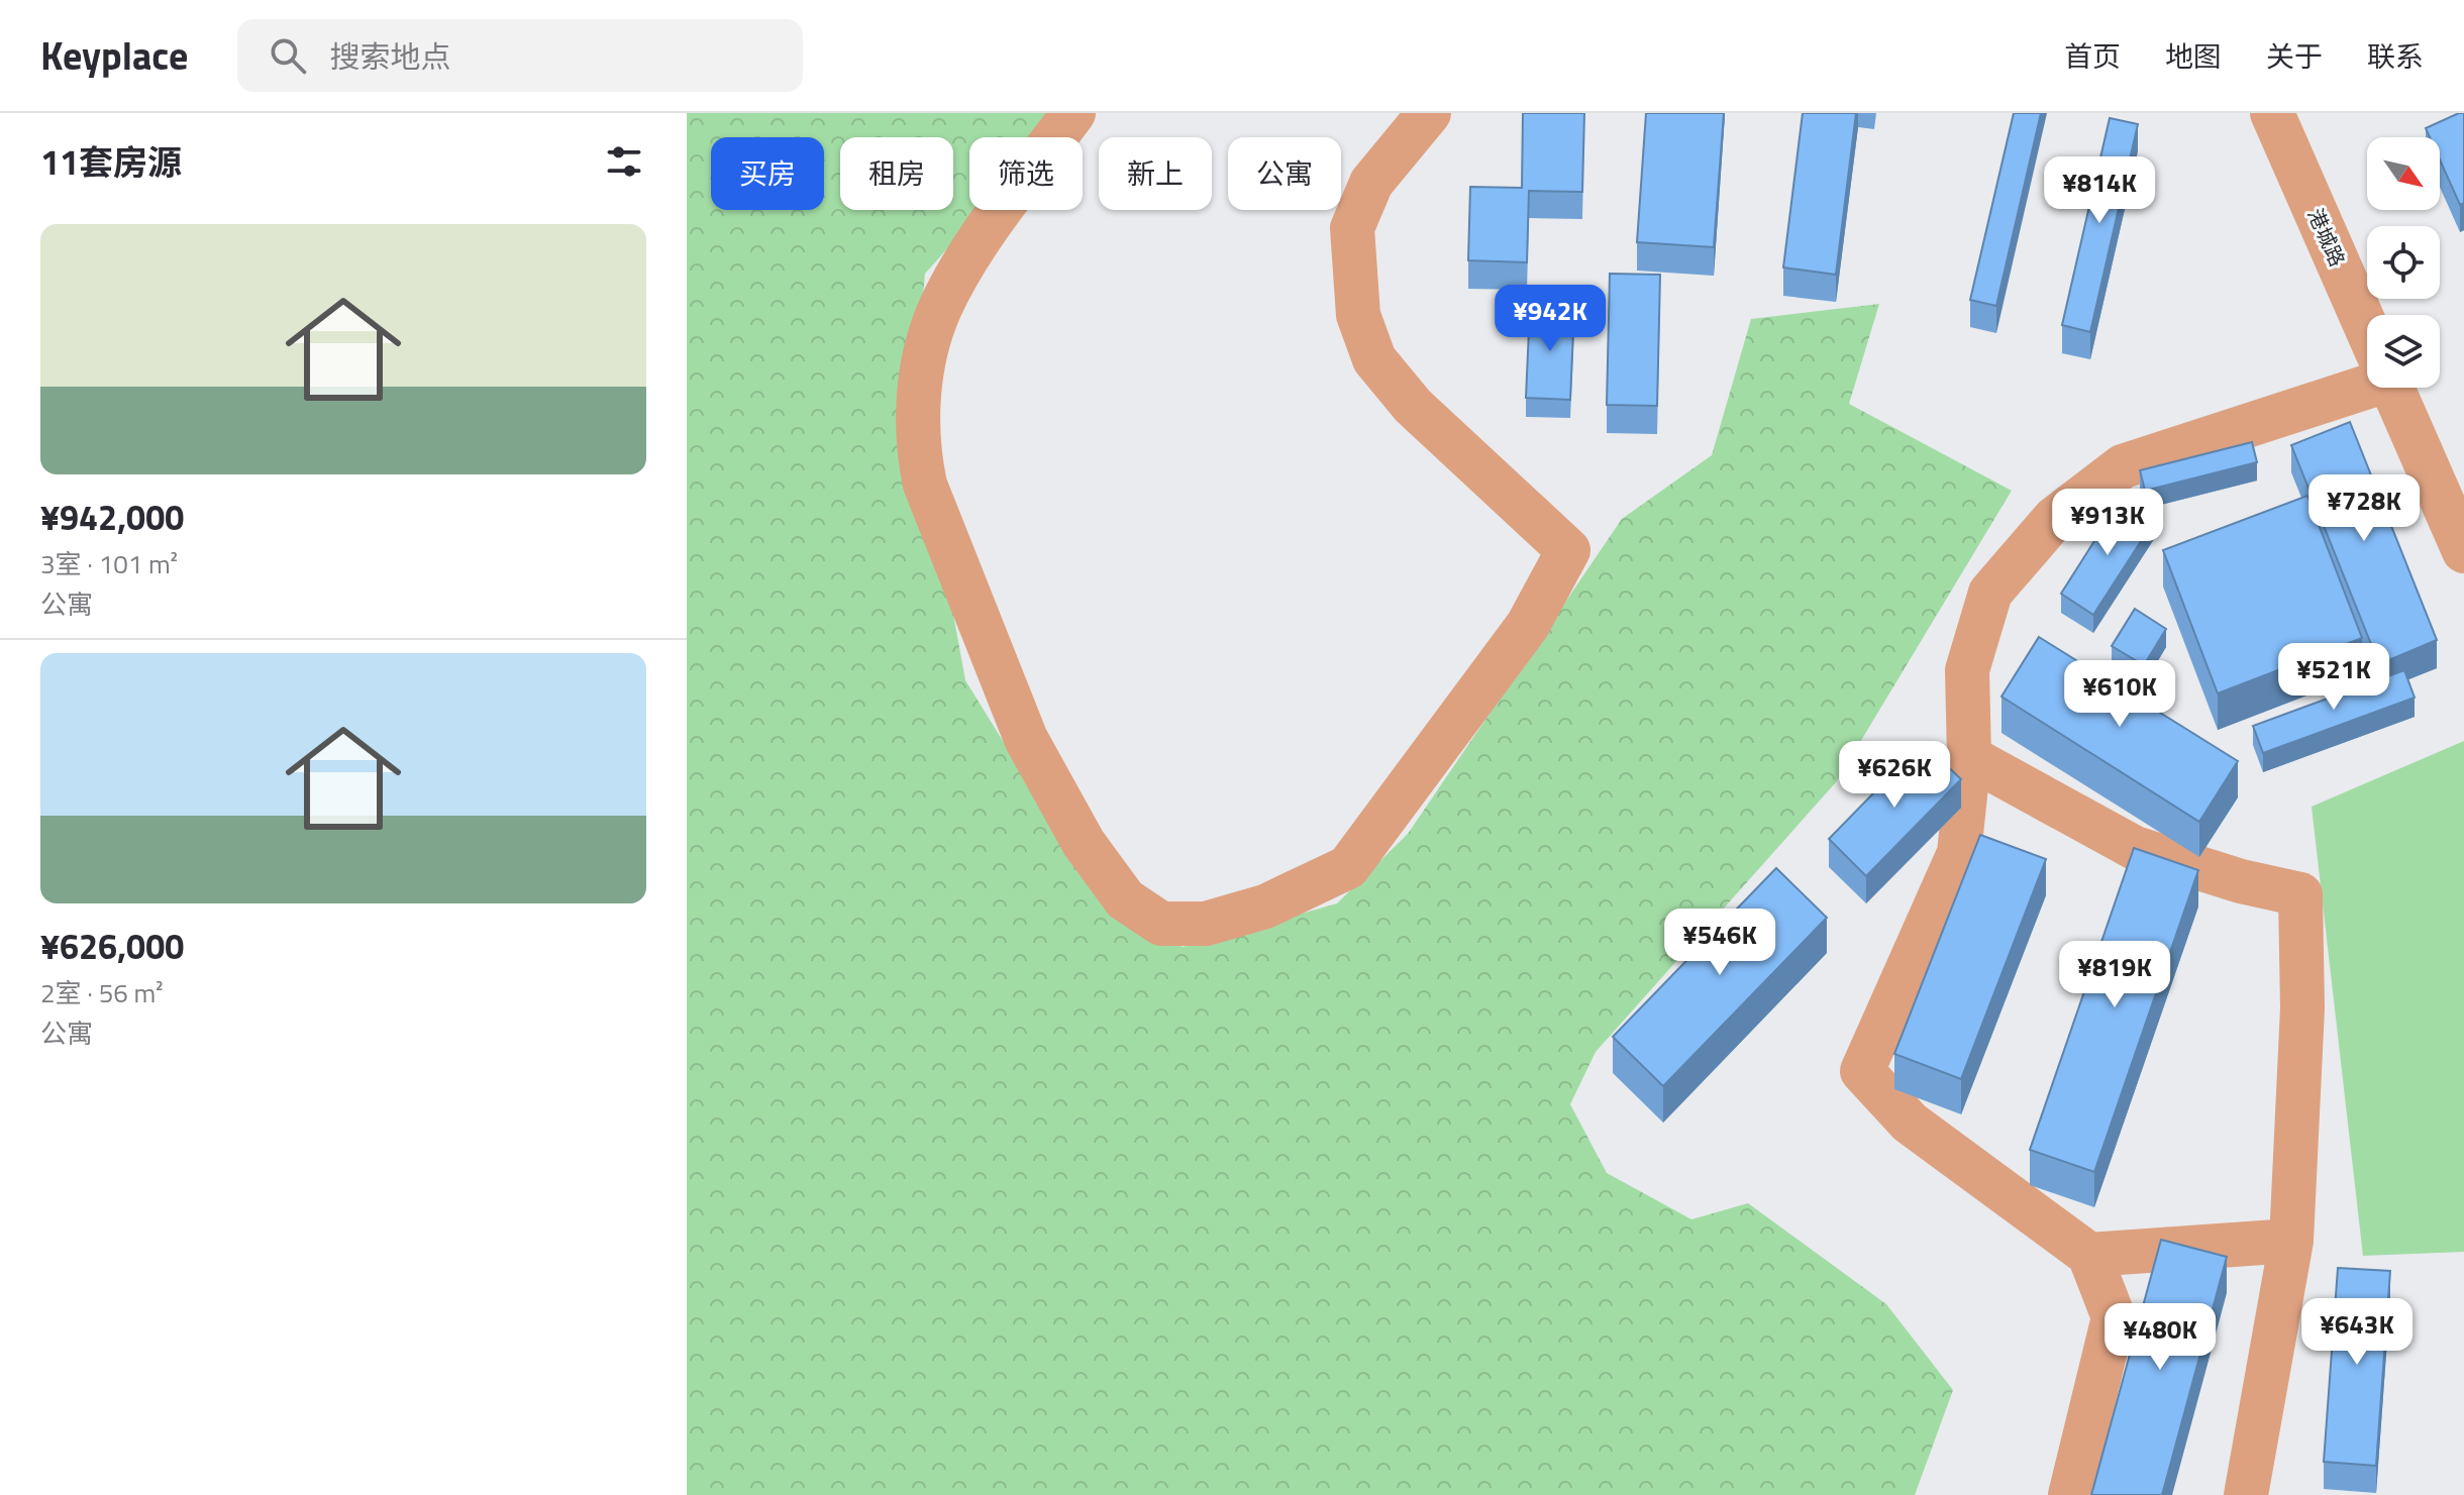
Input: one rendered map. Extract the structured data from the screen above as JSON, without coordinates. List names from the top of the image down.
{
  "streets": {
    "street": ["港城路"]
  },
  "north": "bottom right",
  "page": {
    "header": "Keyplace",
    "search": "搜索地点",
    "nav": [
      "首页",
      "地图",
      "关于",
      "联系"
    ],
    "heading": "11套房源",
    "chip": [
      "买房",
      "租房",
      "筛选",
      "新上",
      "公寓"
    ],
    "price": [
      "¥814K",
      "¥942K",
      "¥728K",
      "¥913K",
      "¥521K",
      "¥610K",
      "¥626K",
      "¥546K",
      "¥819K",
      "¥643K",
      "¥480K"
    ],
    "list": [
      {
        "name": "¥942,000",
        "note": "3室 · 101 m² · 公寓"
      },
      {
        "name": "¥626,000",
        "note": "2室 · 56 m² · 公寓"
      }
    ]
  }
}
